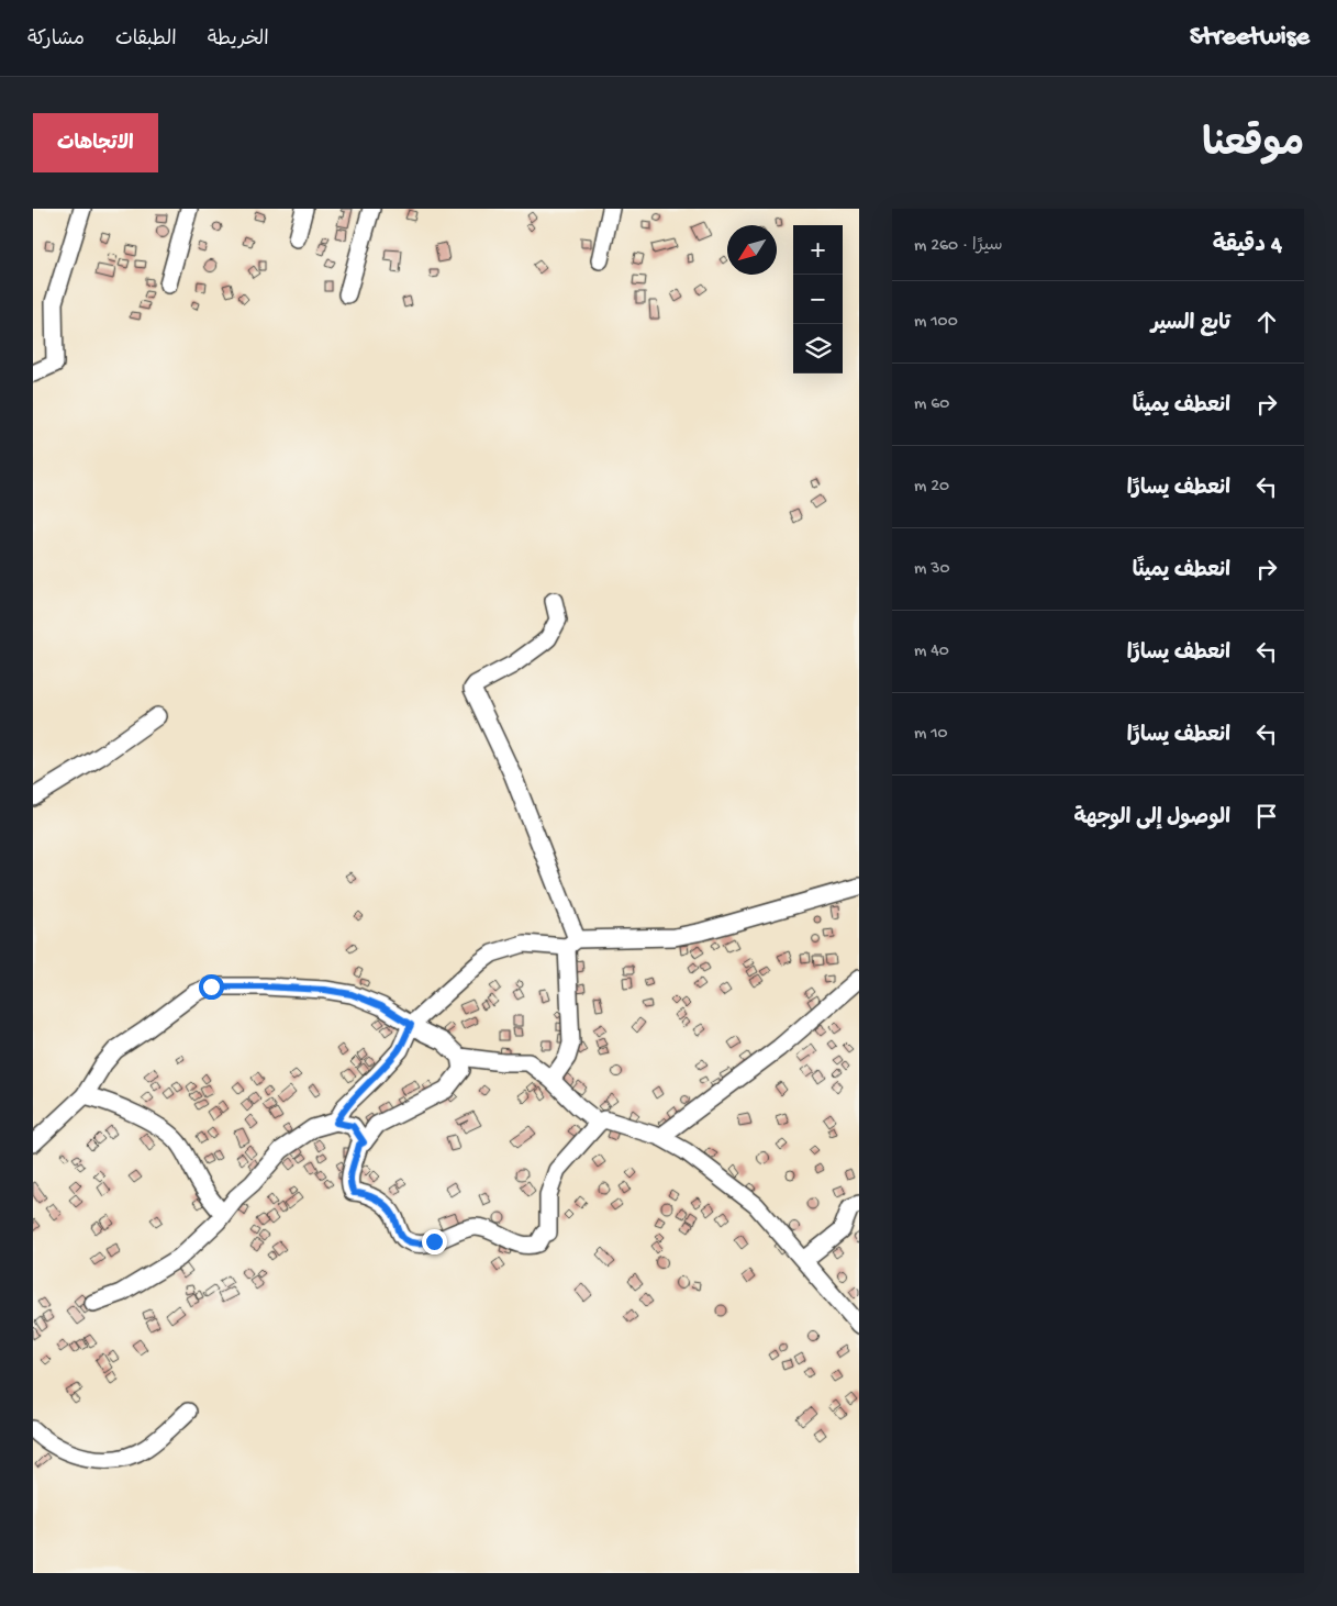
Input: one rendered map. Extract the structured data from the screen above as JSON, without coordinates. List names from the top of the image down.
{
  "north": "bottom left",
  "page": {
    "header": "Streetwise",
    "nav": ["الخريطة", "الطبقات", "مشاركة"],
    "title": "موقعنا",
    "buttons": "الاتجاهات",
    "heading": ["4 دقيقة", "سيرًا · 260 m"],
    "map_buttons": ["+", "−"],
    "list": [
      ["تابع السير", "100 m"],
      ["انعطف يمينًا", "60 m"],
      ["انعطف يسارًا", "20 m"],
      ["انعطف يمينًا", "30 m"],
      ["انعطف يسارًا", "40 m"],
      ["انعطف يسارًا", "10 m"],
      "الوصول إلى الوجهة"
    ]
  }
}
